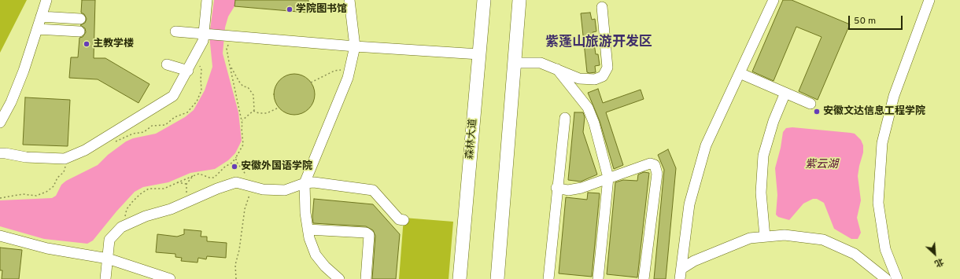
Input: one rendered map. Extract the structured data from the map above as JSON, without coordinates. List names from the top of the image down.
{
  "streets": {
    "main road": ["森林大道"]
  },
  "districts": ["紫蓬山旅游开发区"],
  "water": ["紫云湖"],
  "places": [
    "学院图书馆",
    "主教学楼",
    "安徽文达信息工程学院",
    "安徽外国语学院"
  ],
  "scale_bar": "50 m",
  "north": "bottom right"
}
